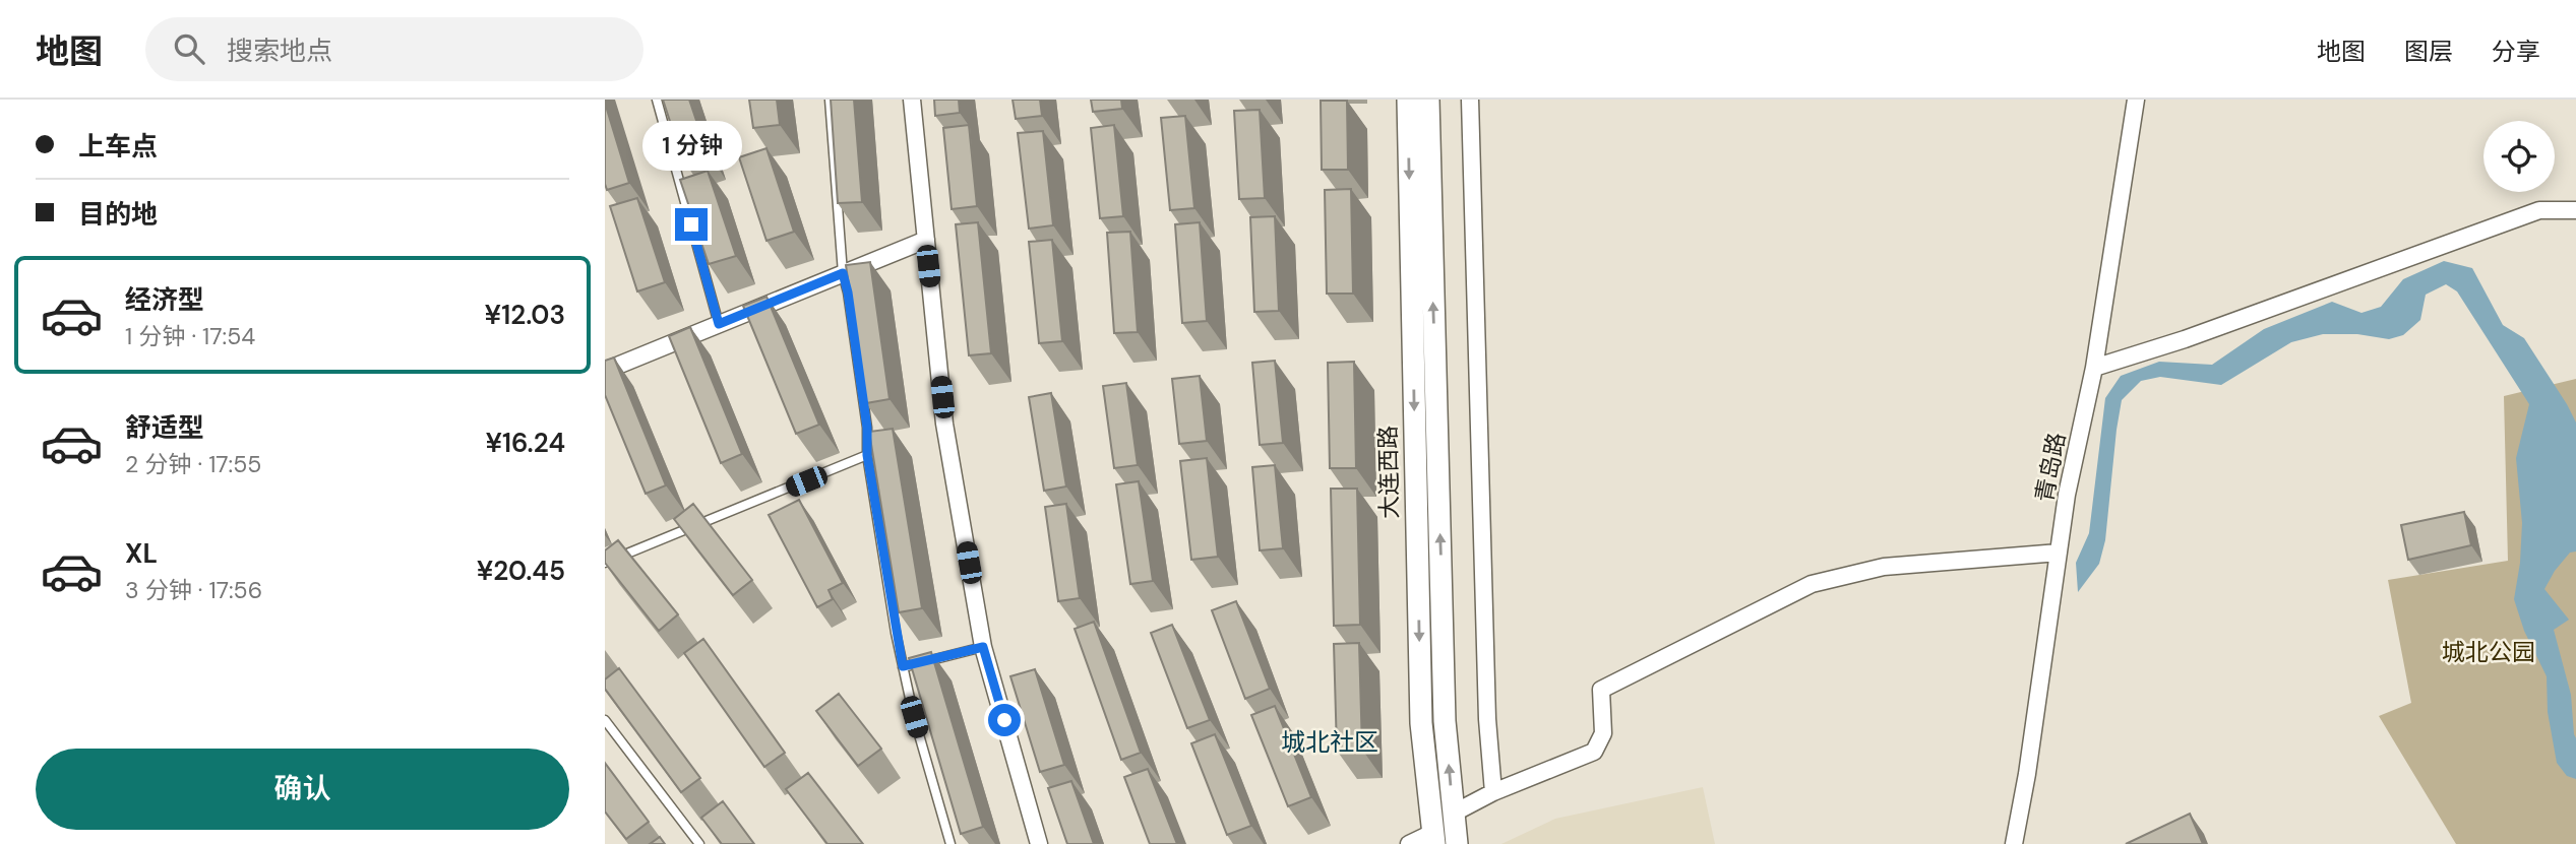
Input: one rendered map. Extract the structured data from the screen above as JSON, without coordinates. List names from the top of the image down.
{
  "streets": {
    "main road": ["大连西路"],
    "street": ["青岛路"]
  },
  "districts": ["城北社区"],
  "parks": ["城北公园"],
  "page": {
    "header": "地图",
    "search": "搜索地点",
    "nav": ["地图", "图层", "分享"],
    "banner": ["上车点", "目的地"],
    "bubble": "1 分钟",
    "list": [
      {
        "name": "经济型",
        "note": "1 分钟 · 17:54",
        "value": "¥12.03"
      },
      {
        "name": "舒适型",
        "note": "2 分钟 · 17:55",
        "value": "¥16.24"
      },
      {
        "name": "XL",
        "note": "3 分钟 · 17:56",
        "value": "¥20.45"
      }
    ],
    "buttons": "确认"
  }
}
